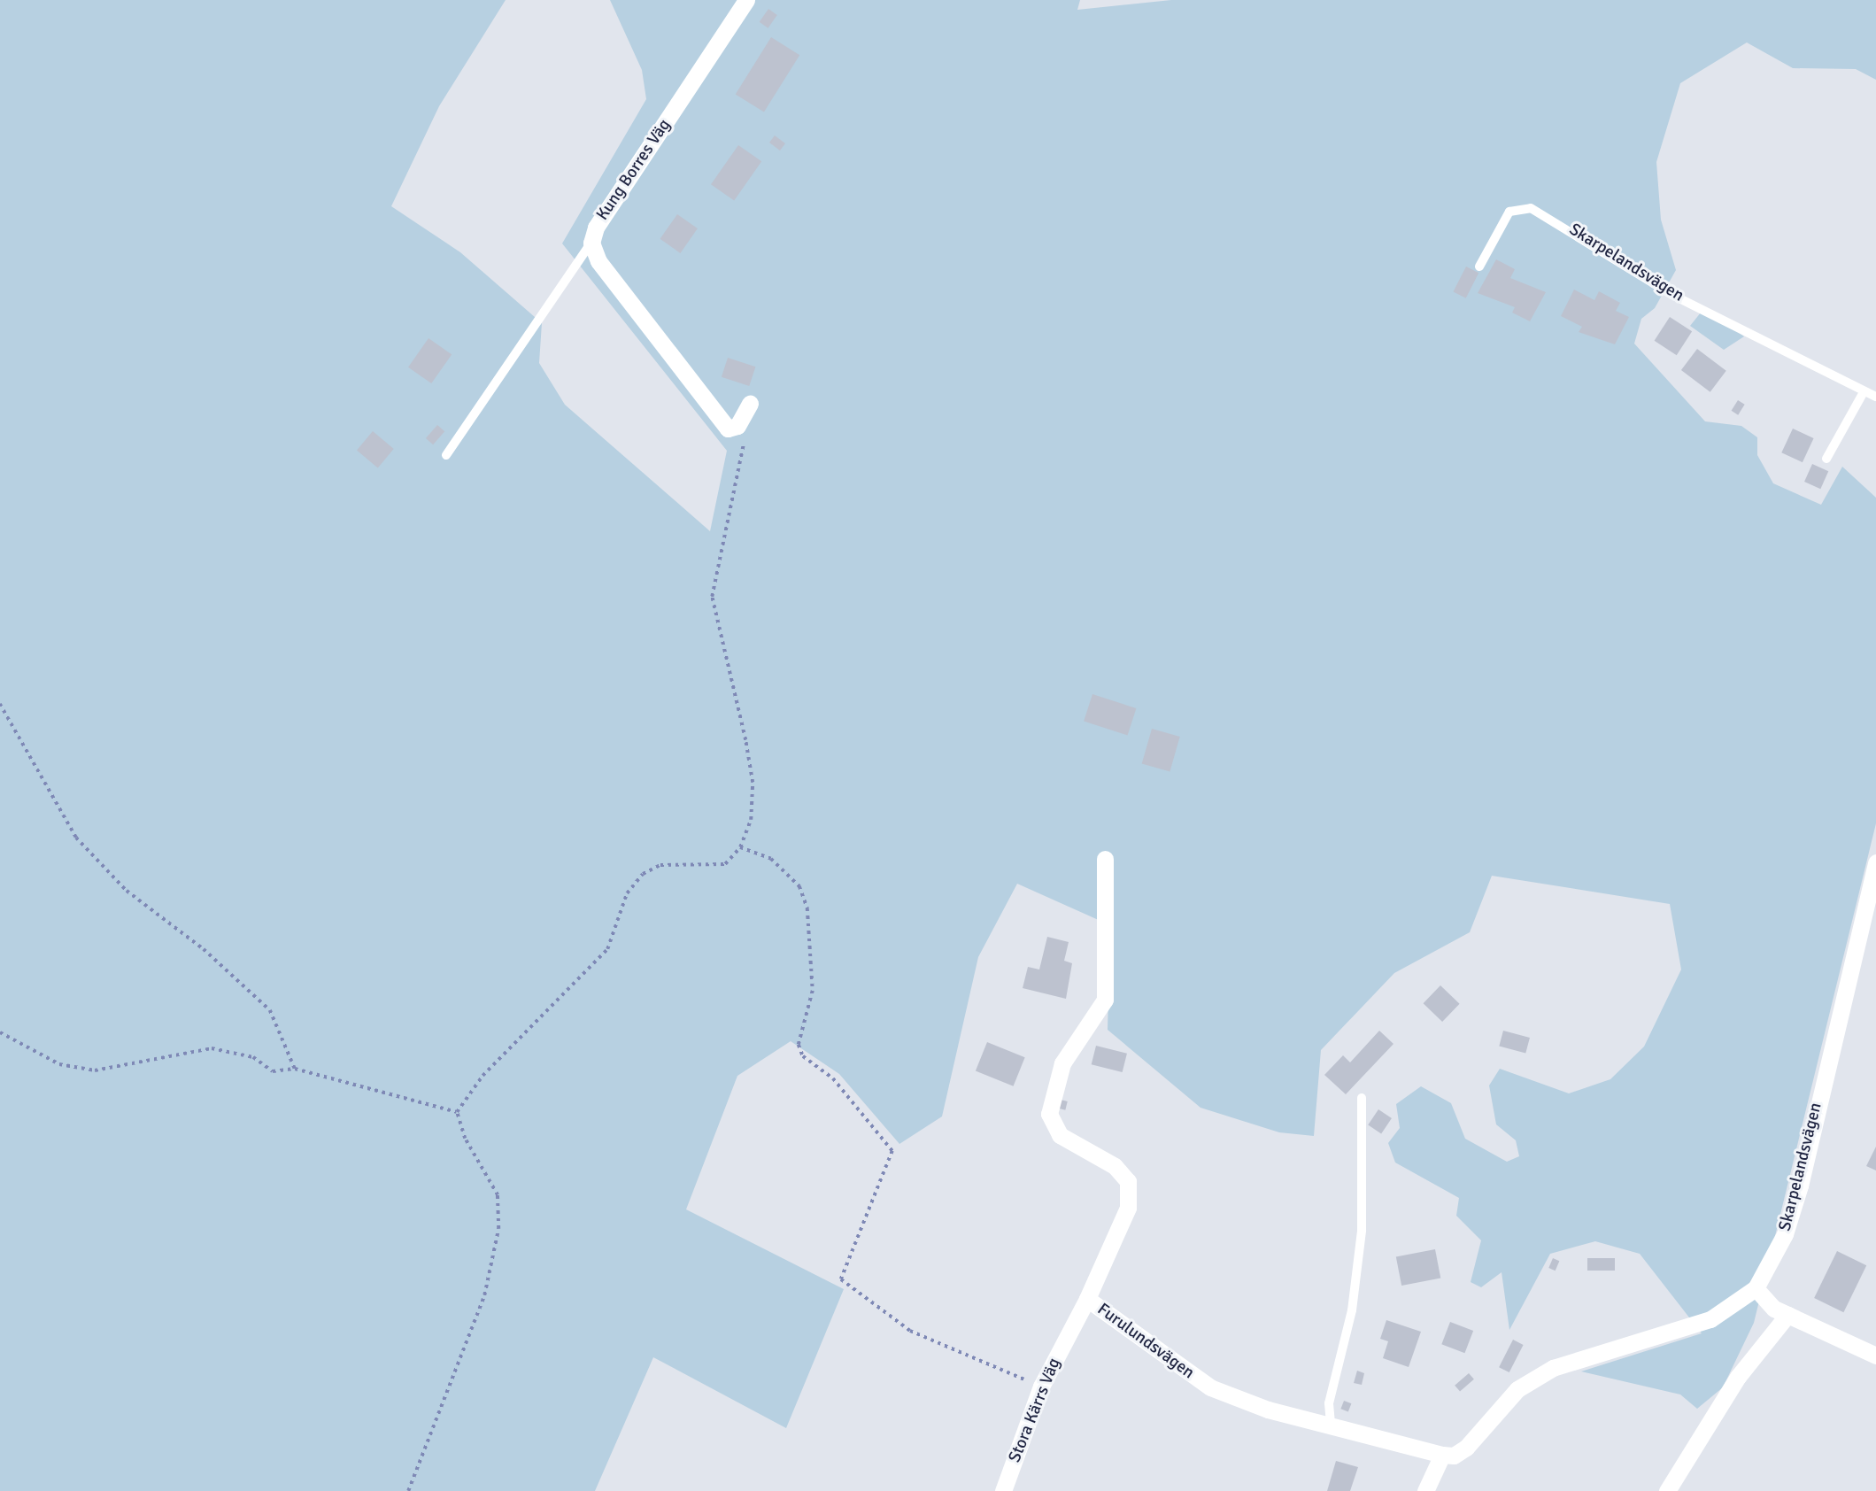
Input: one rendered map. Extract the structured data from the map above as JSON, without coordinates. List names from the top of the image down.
{
  "streets": {
    "street": [
      "Kung Borres Väg",
      "Skarpelandsvägen",
      "Furulundsvägen",
      "Stora Kärrs Väg"
    ]
  },
  "crossings": [
    ["Skarpelandsvägen", "Furulundsvägen"],
    ["Furulundsvägen", "Stora Kärrs Väg"]
  ]
}
